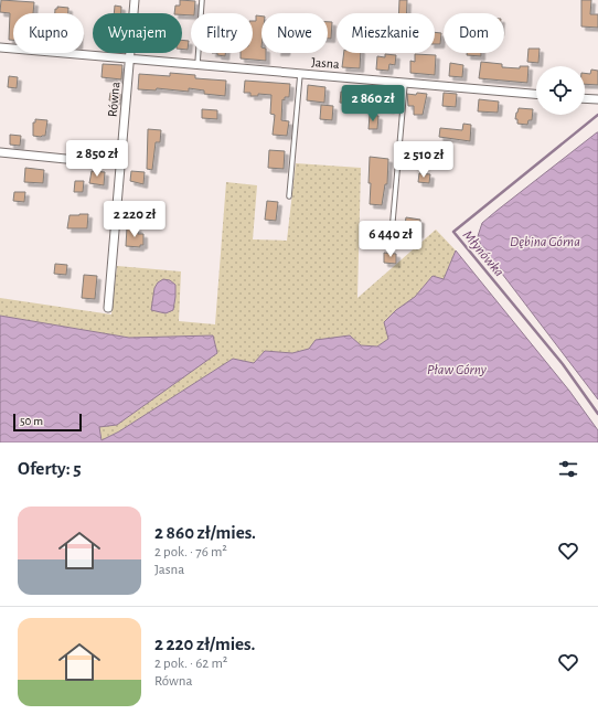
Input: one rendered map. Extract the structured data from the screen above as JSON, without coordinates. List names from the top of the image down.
{
  "streets": {
    "street": ["Jasna", "Równa"]
  },
  "crossings": [
    ["Jasna", "Równa"]
  ],
  "water": ["Dębina Górna", "Młynówka", "Pław Górny"],
  "scale_bar": "50 m",
  "page": {
    "chip": [
      "Kupno",
      "Wynajem",
      "Filtry",
      "Nowe",
      "Mieszkanie",
      "Dom"
    ],
    "price": [
      "2 860 zł",
      "2 850 zł",
      "2 510 zł",
      "2 220 zł",
      "6 440 zł"
    ],
    "scale": "50 m",
    "heading": "Oferty: 5",
    "list": [
      {
        "name": "2 860 zł/mies.",
        "note": "2 pok. · 76 m² · Jasna"
      },
      {
        "name": "2 220 zł/mies.",
        "note": "2 pok. · 62 m² · Równa"
      }
    ]
  }
}
